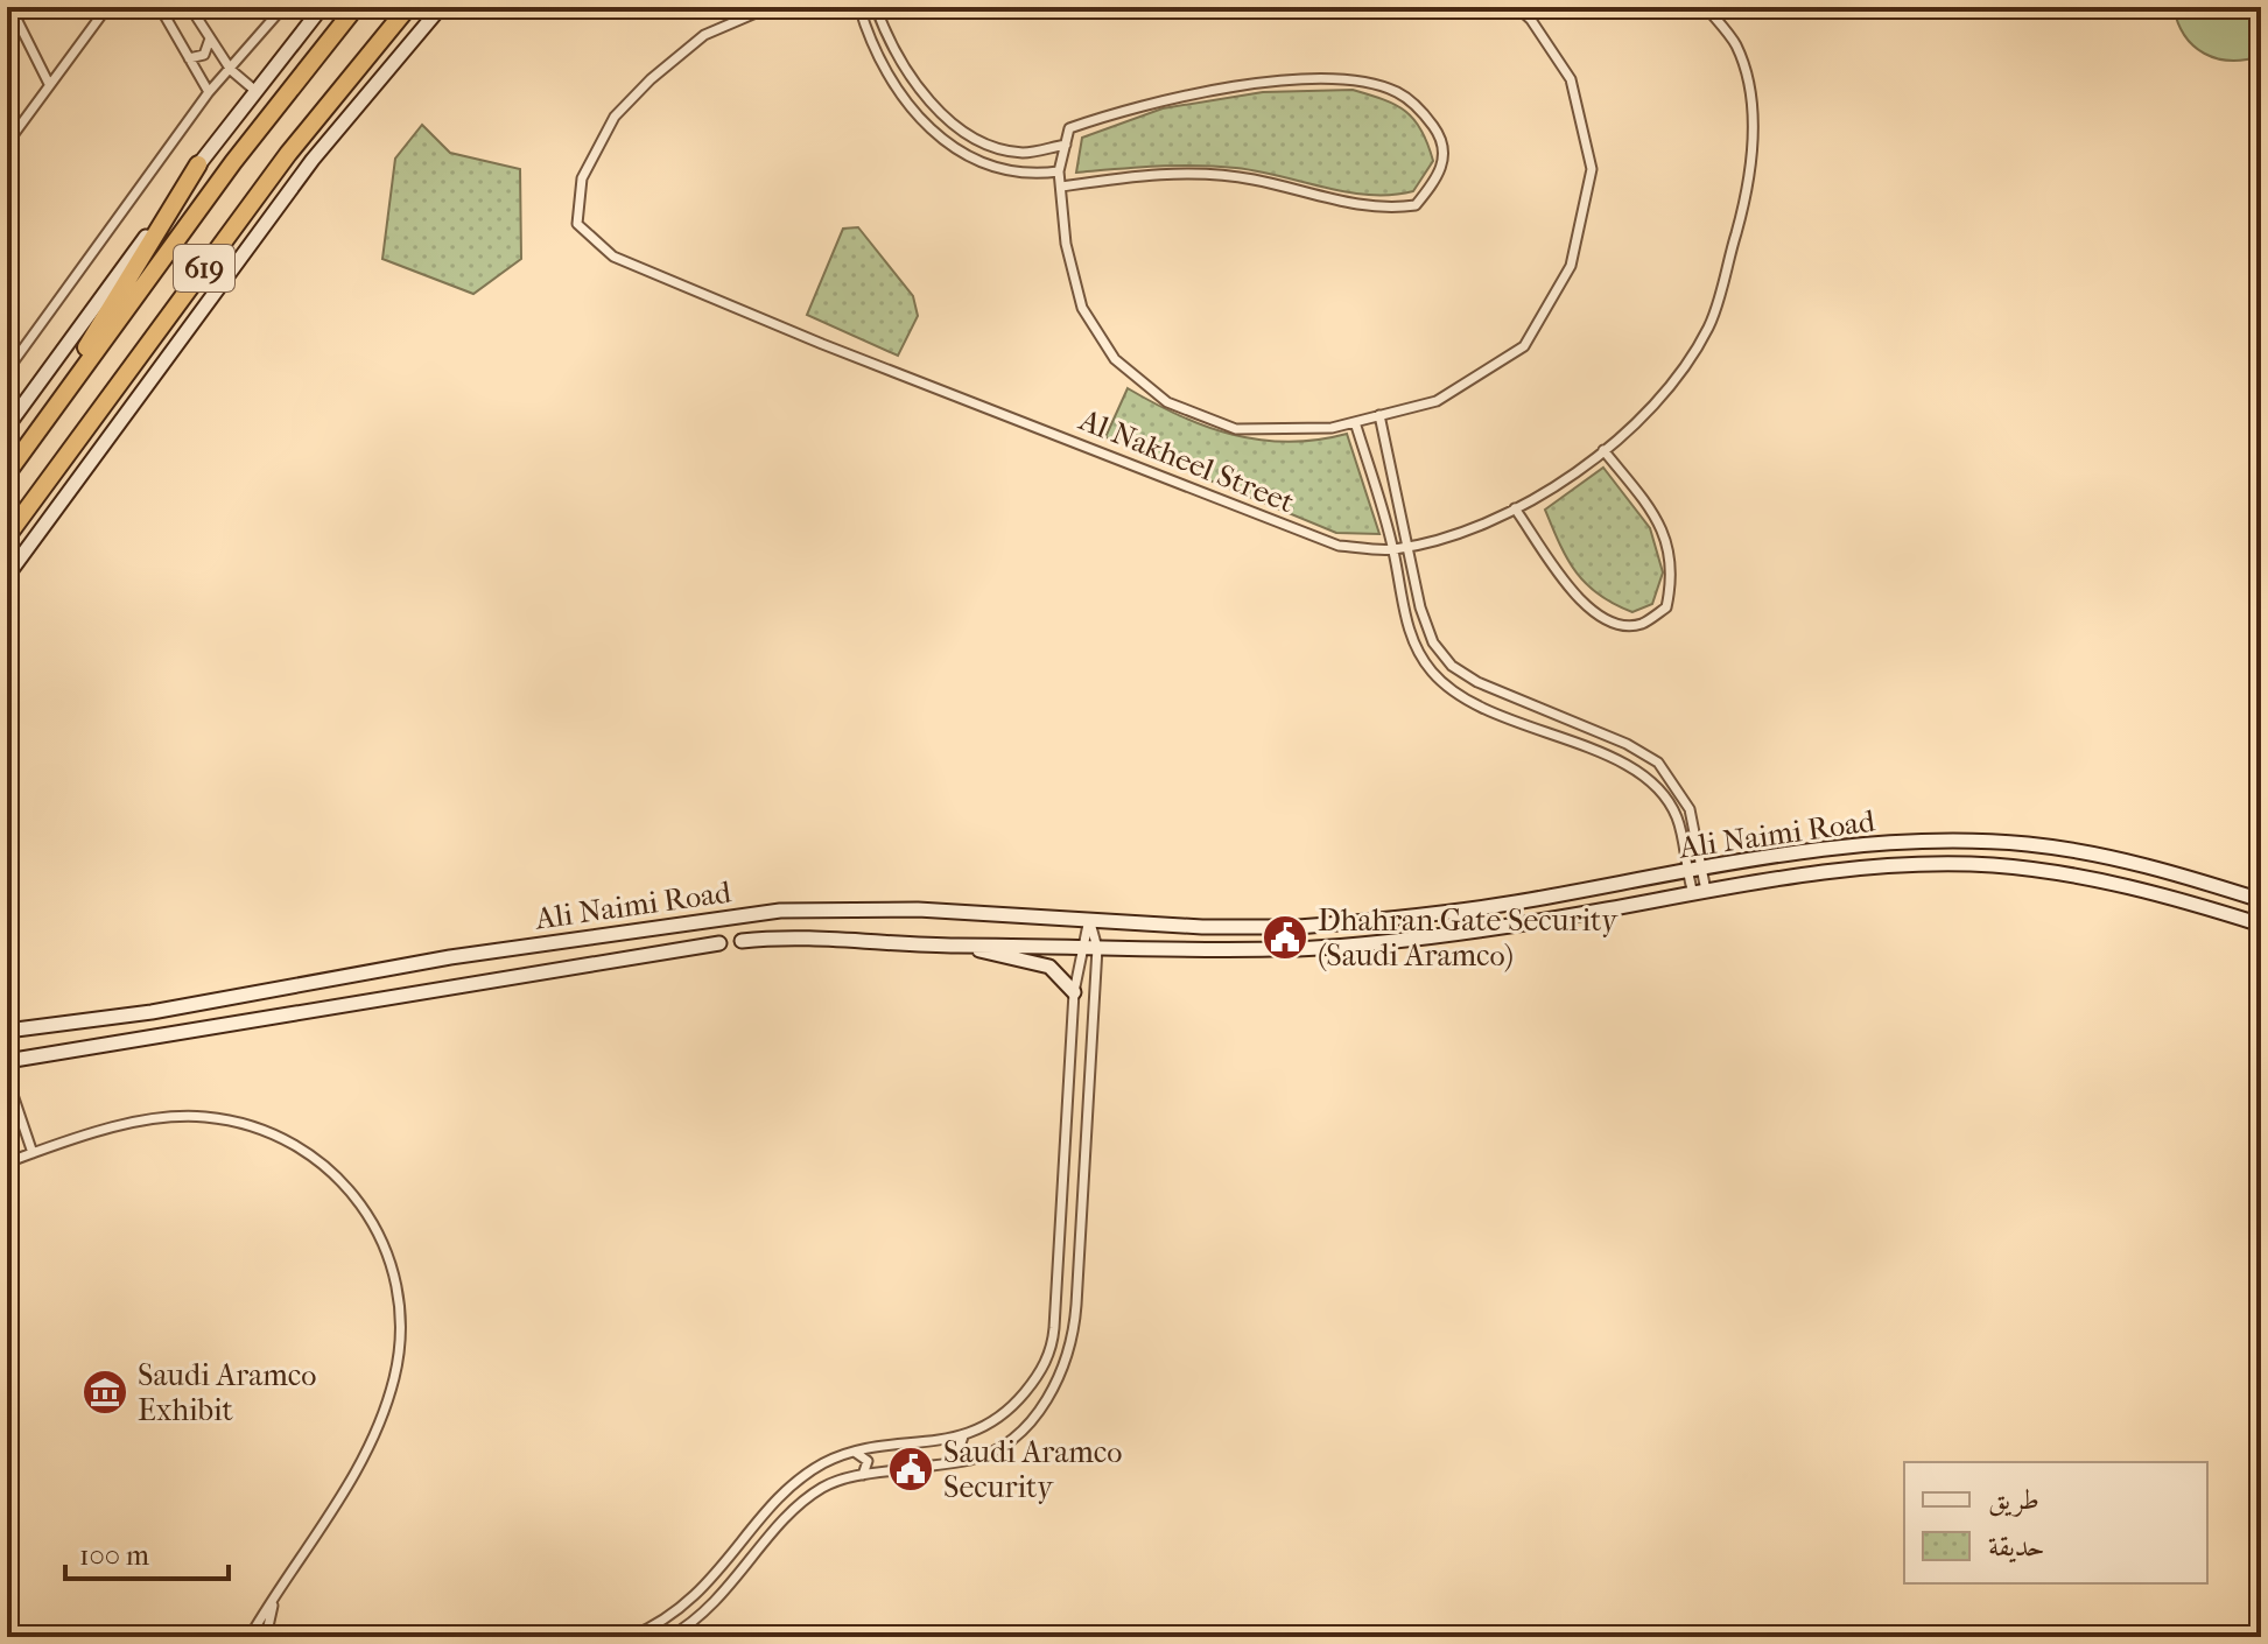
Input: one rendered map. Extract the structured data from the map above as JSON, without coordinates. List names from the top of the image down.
{
  "streets": {
    "highway": ["619"],
    "main road": ["Ali Naimi Road"],
    "street": ["Al Nakheel Street"]
  },
  "places": {
    "public building": ["Dhahran Gate Security (Saudi Aramco)", "Saudi Aramco Security"],
    "museum": ["Saudi Aramco Exhibit"]
  },
  "legend": ["طريق", "حديقة"],
  "scale_bar": "100 m"
}
